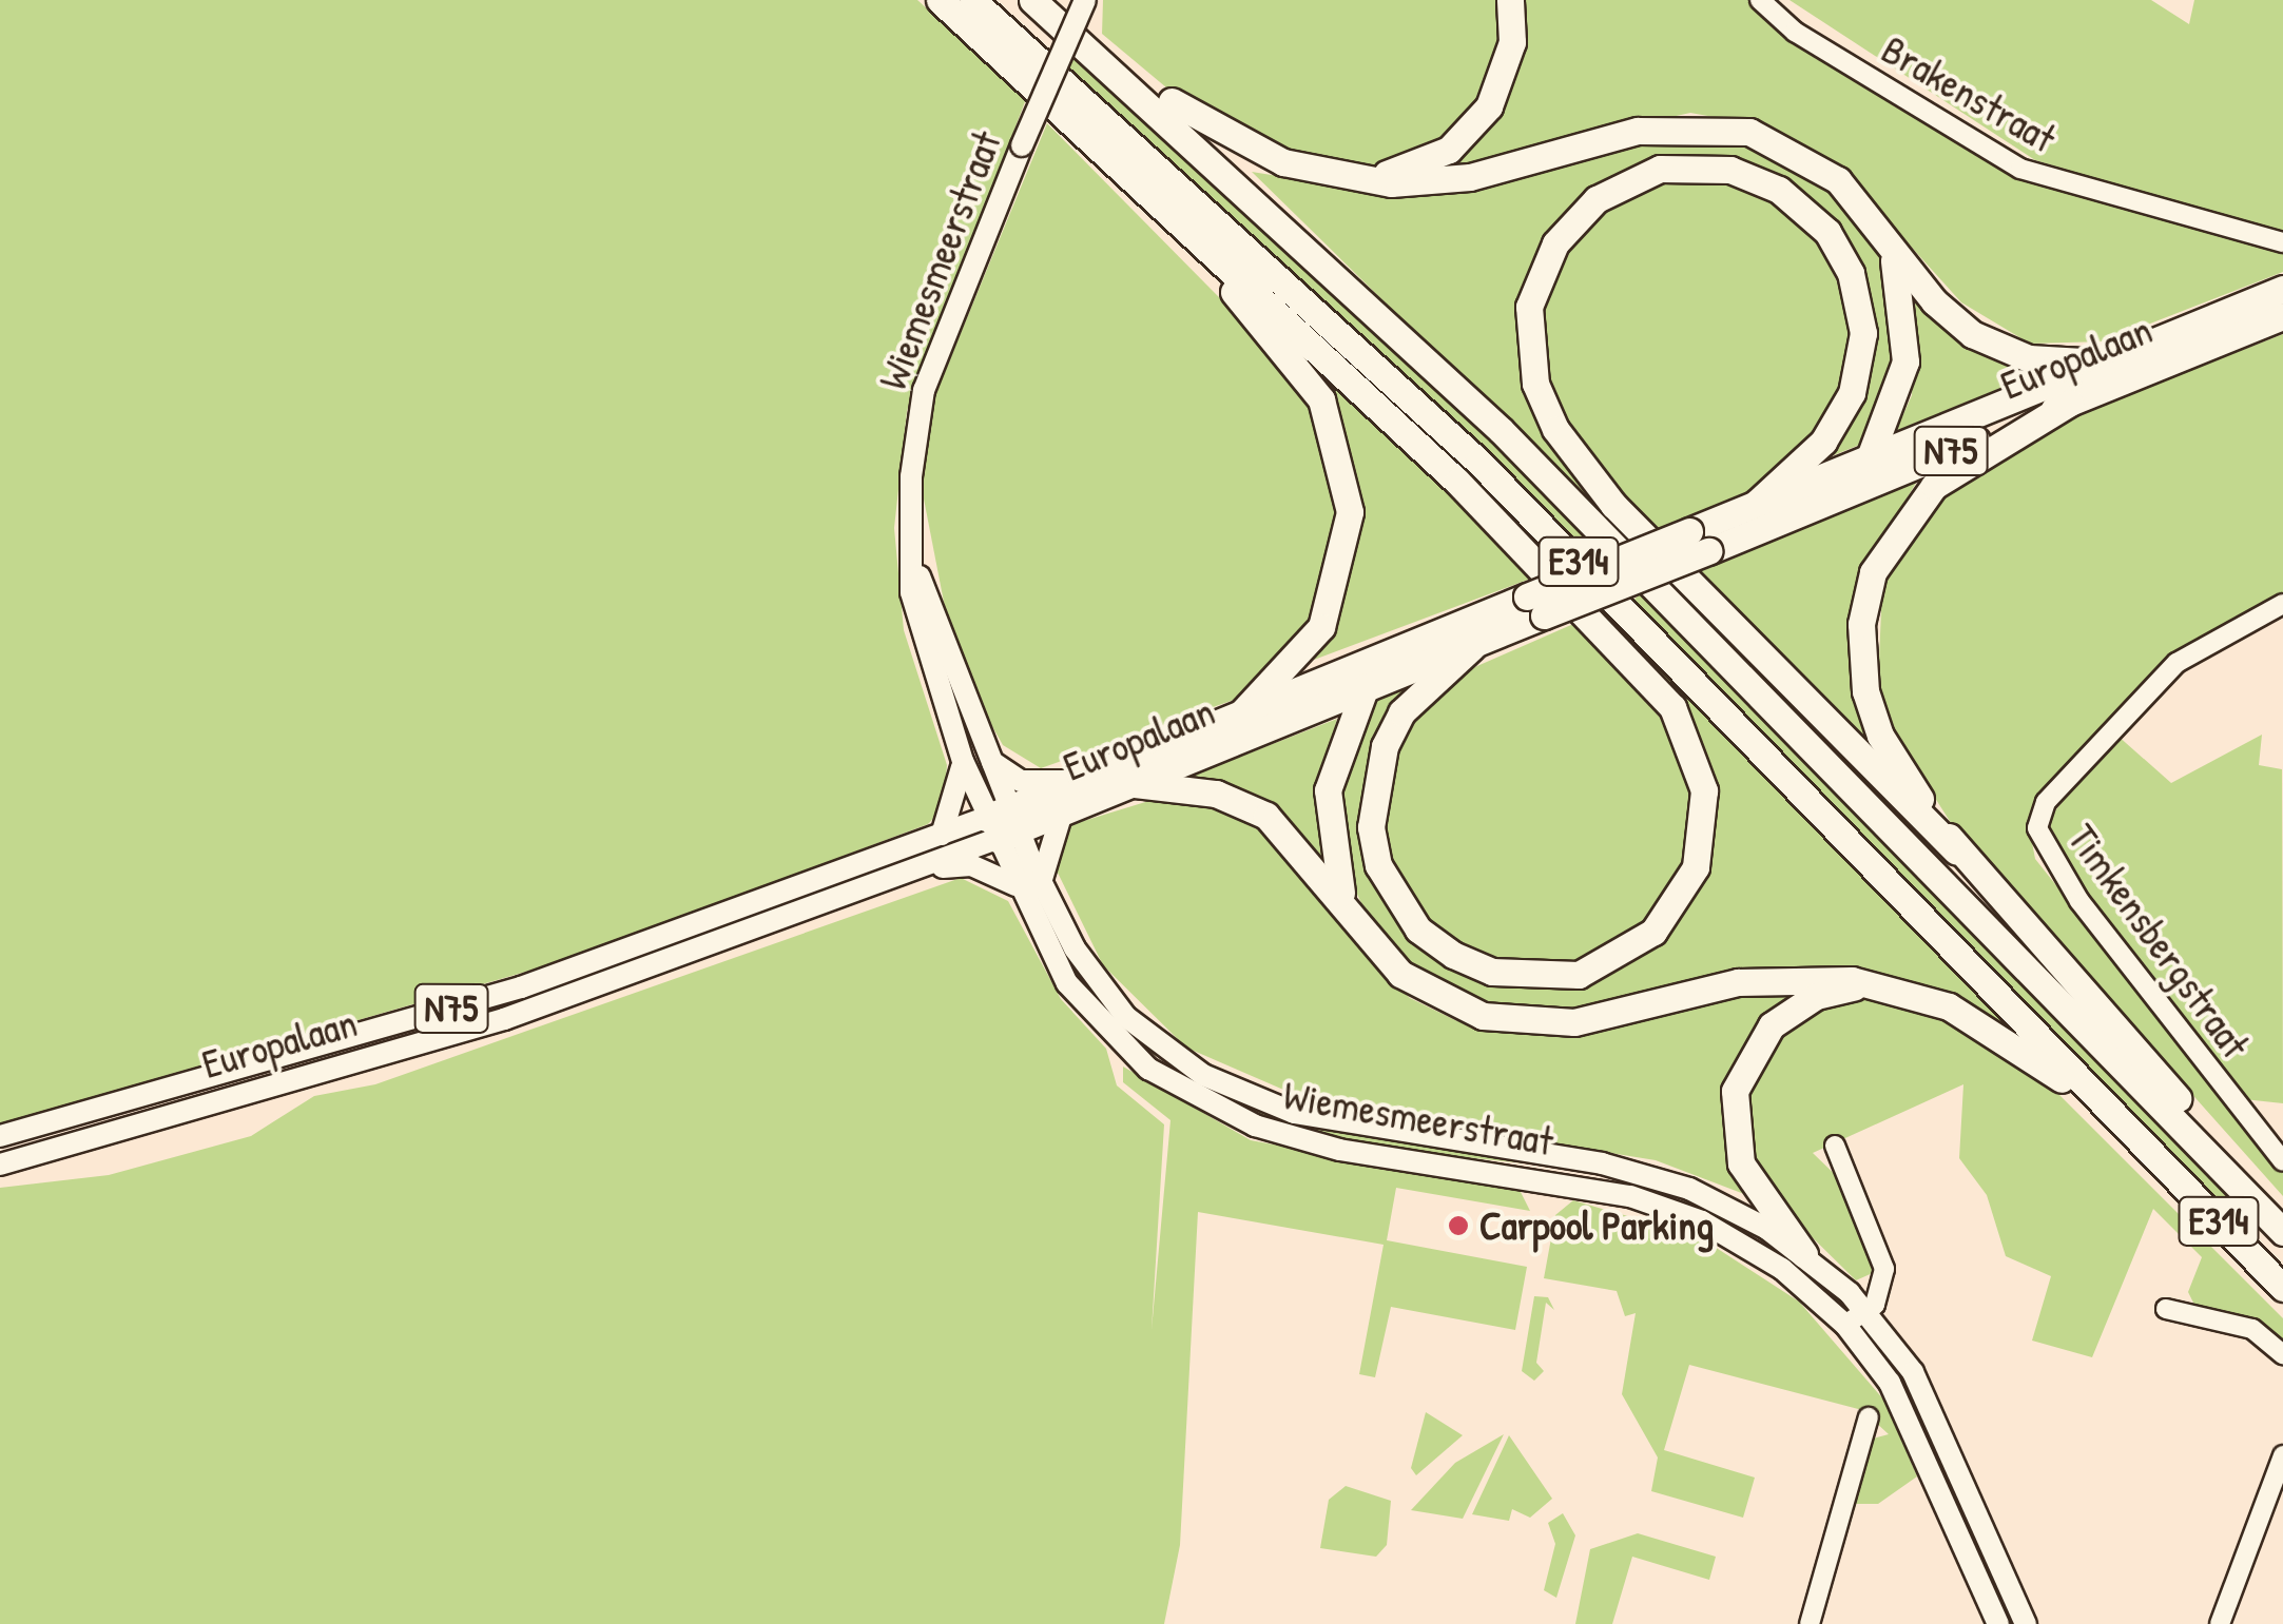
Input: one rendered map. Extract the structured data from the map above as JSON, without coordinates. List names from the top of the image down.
{
  "streets": {
    "highway": ["Europalaan", "N75", "E314"],
    "main road": ["Wiemesmeerstraat"],
    "street": ["Brakenstraat", "Timkensbergstraat"]
  },
  "crossings": [
    ["Wiemesmeerstraat", "Europalaan"]
  ],
  "places": ["Carpool Parking"]
}
